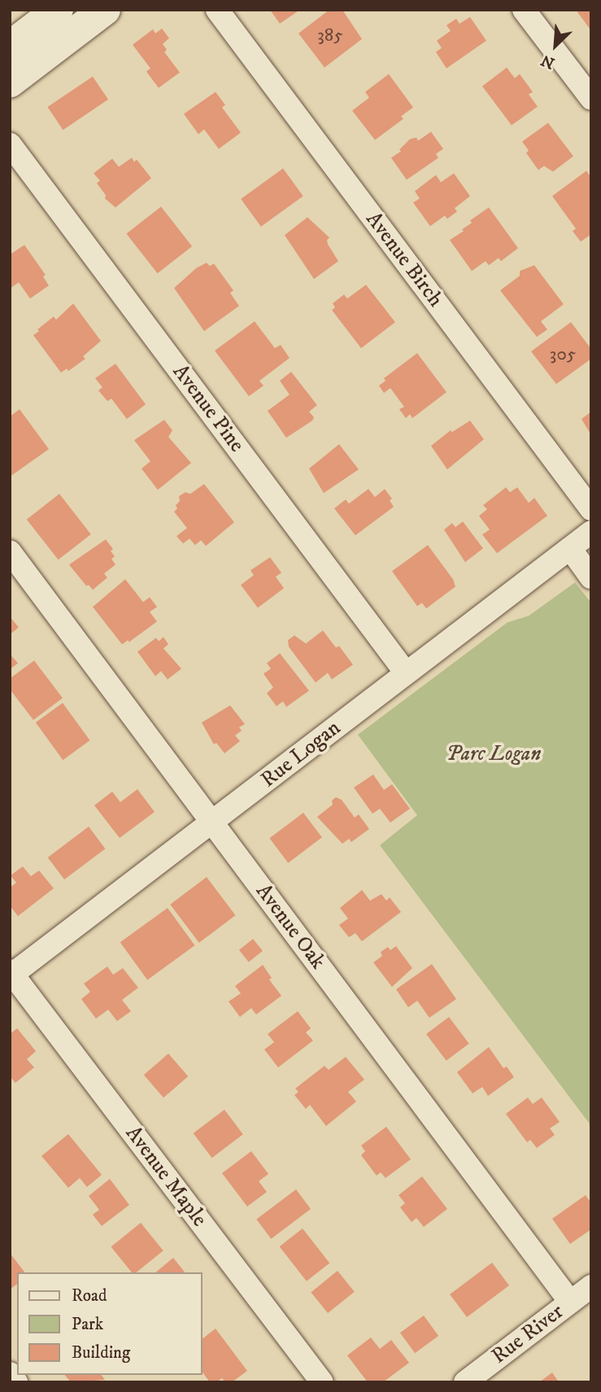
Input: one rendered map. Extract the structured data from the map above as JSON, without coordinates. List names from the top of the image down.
{
  "streets": {
    "street": [
      "Avenue Birch",
      "Avenue Pine",
      "Rue Logan",
      "Avenue Oak",
      "Avenue Maple",
      "Rue River"
    ]
  },
  "crossings": [
    ["Avenue Pine", "Rue Logan"],
    ["Rue Logan", "Avenue Oak"],
    ["Rue Logan", "Avenue Maple"],
    ["Avenue Oak", "Rue River"]
  ],
  "parks": ["Parc Logan"],
  "house_numbers": ["385", "305"],
  "legend": ["Road", "Park", "Building"],
  "north": "bottom left"
}
